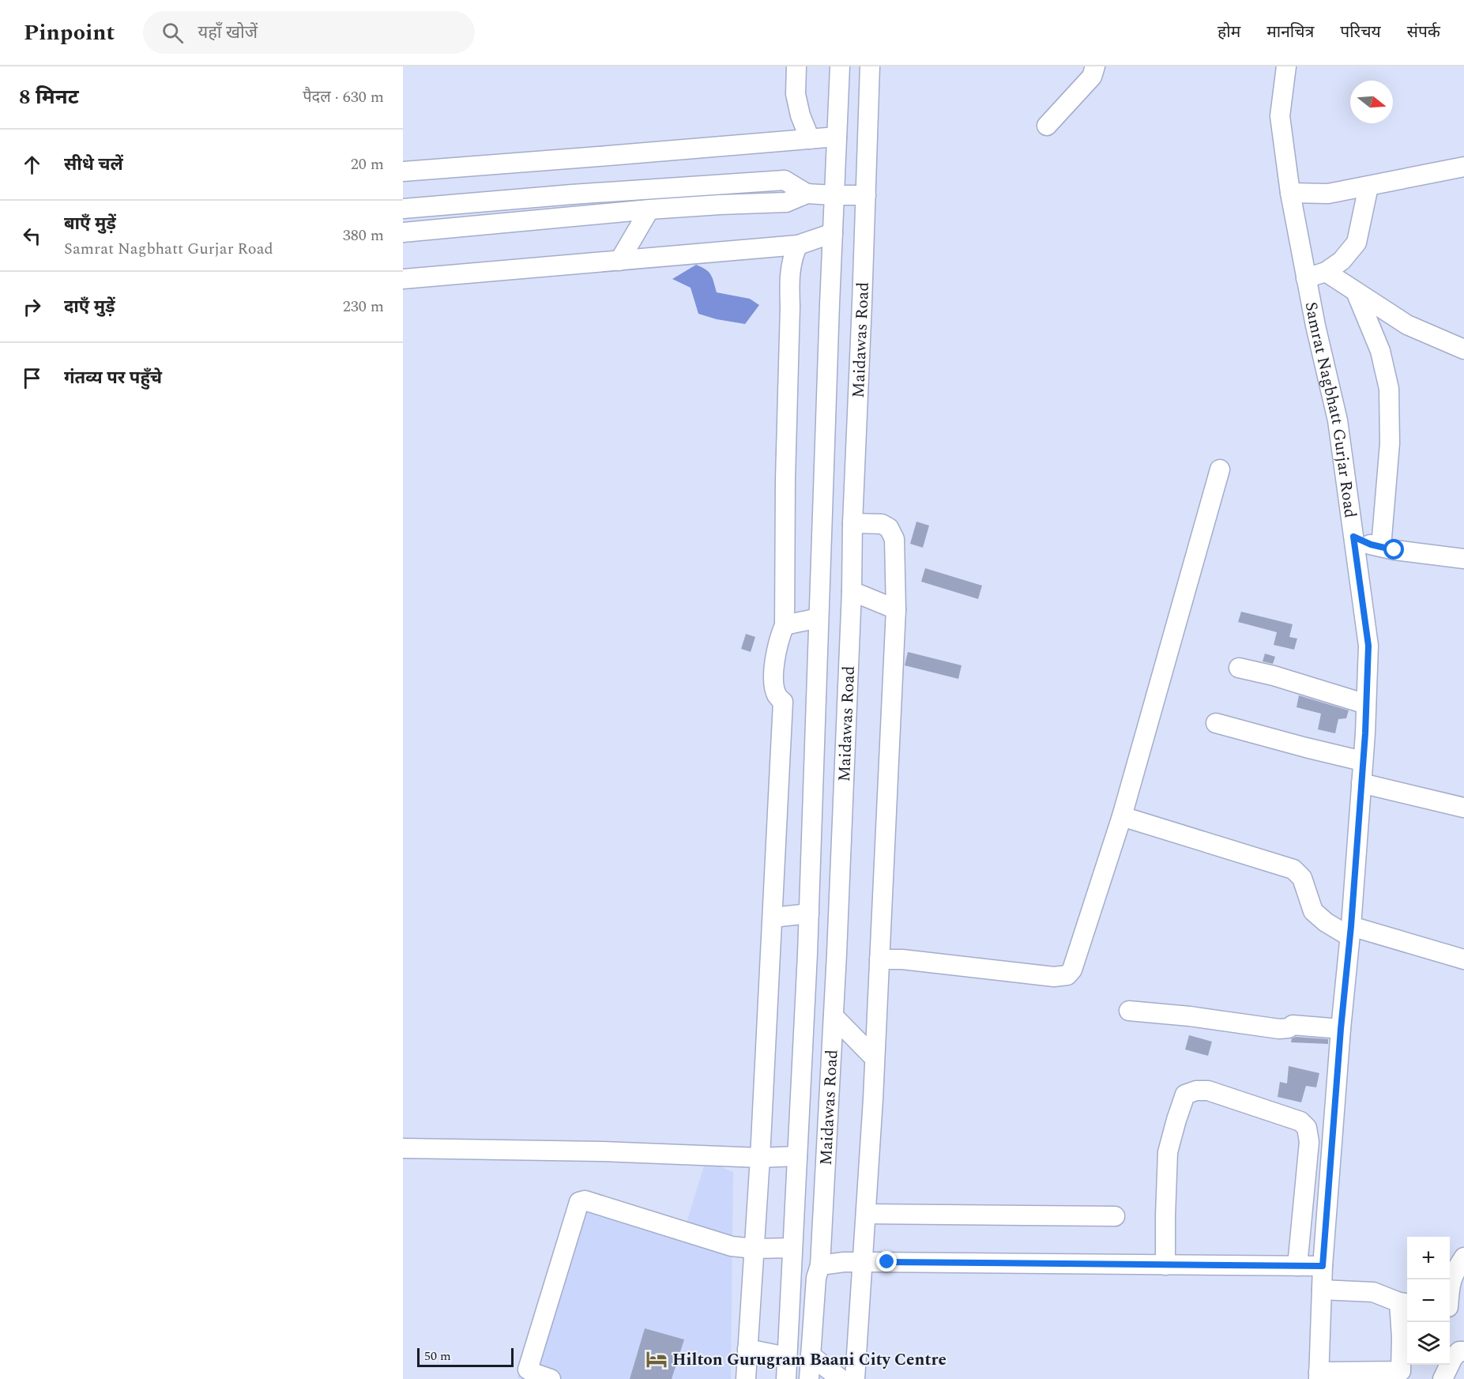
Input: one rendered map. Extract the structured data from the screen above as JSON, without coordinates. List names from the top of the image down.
{
  "streets": {
    "street": ["Maidawas Road", "Samrat Nagbhatt Gurjar Road"]
  },
  "places": {
    "hotel": ["Hilton Gurugram Baani City Centre"]
  },
  "scale_bar": "50 m",
  "north": "right",
  "page": {
    "header": "Pinpoint",
    "search": "यहाँ खोजें",
    "nav": [
      "होम",
      "मानचित्र",
      "परिचय",
      "संपर्क"
    ],
    "heading": ["8 मिनट", "पैदल · 630 m"],
    "list": [
      ["सीधे चलें", "20 m"],
      ["बाएँ मुड़ें", "Samrat Nagbhatt Gurjar Road", "380 m"],
      ["दाएँ मुड़ें", "230 m"],
      "गंतव्य पर पहुँचे"
    ],
    "map_buttons": ["+", "−"],
    "scale": "50 m"
  }
}
